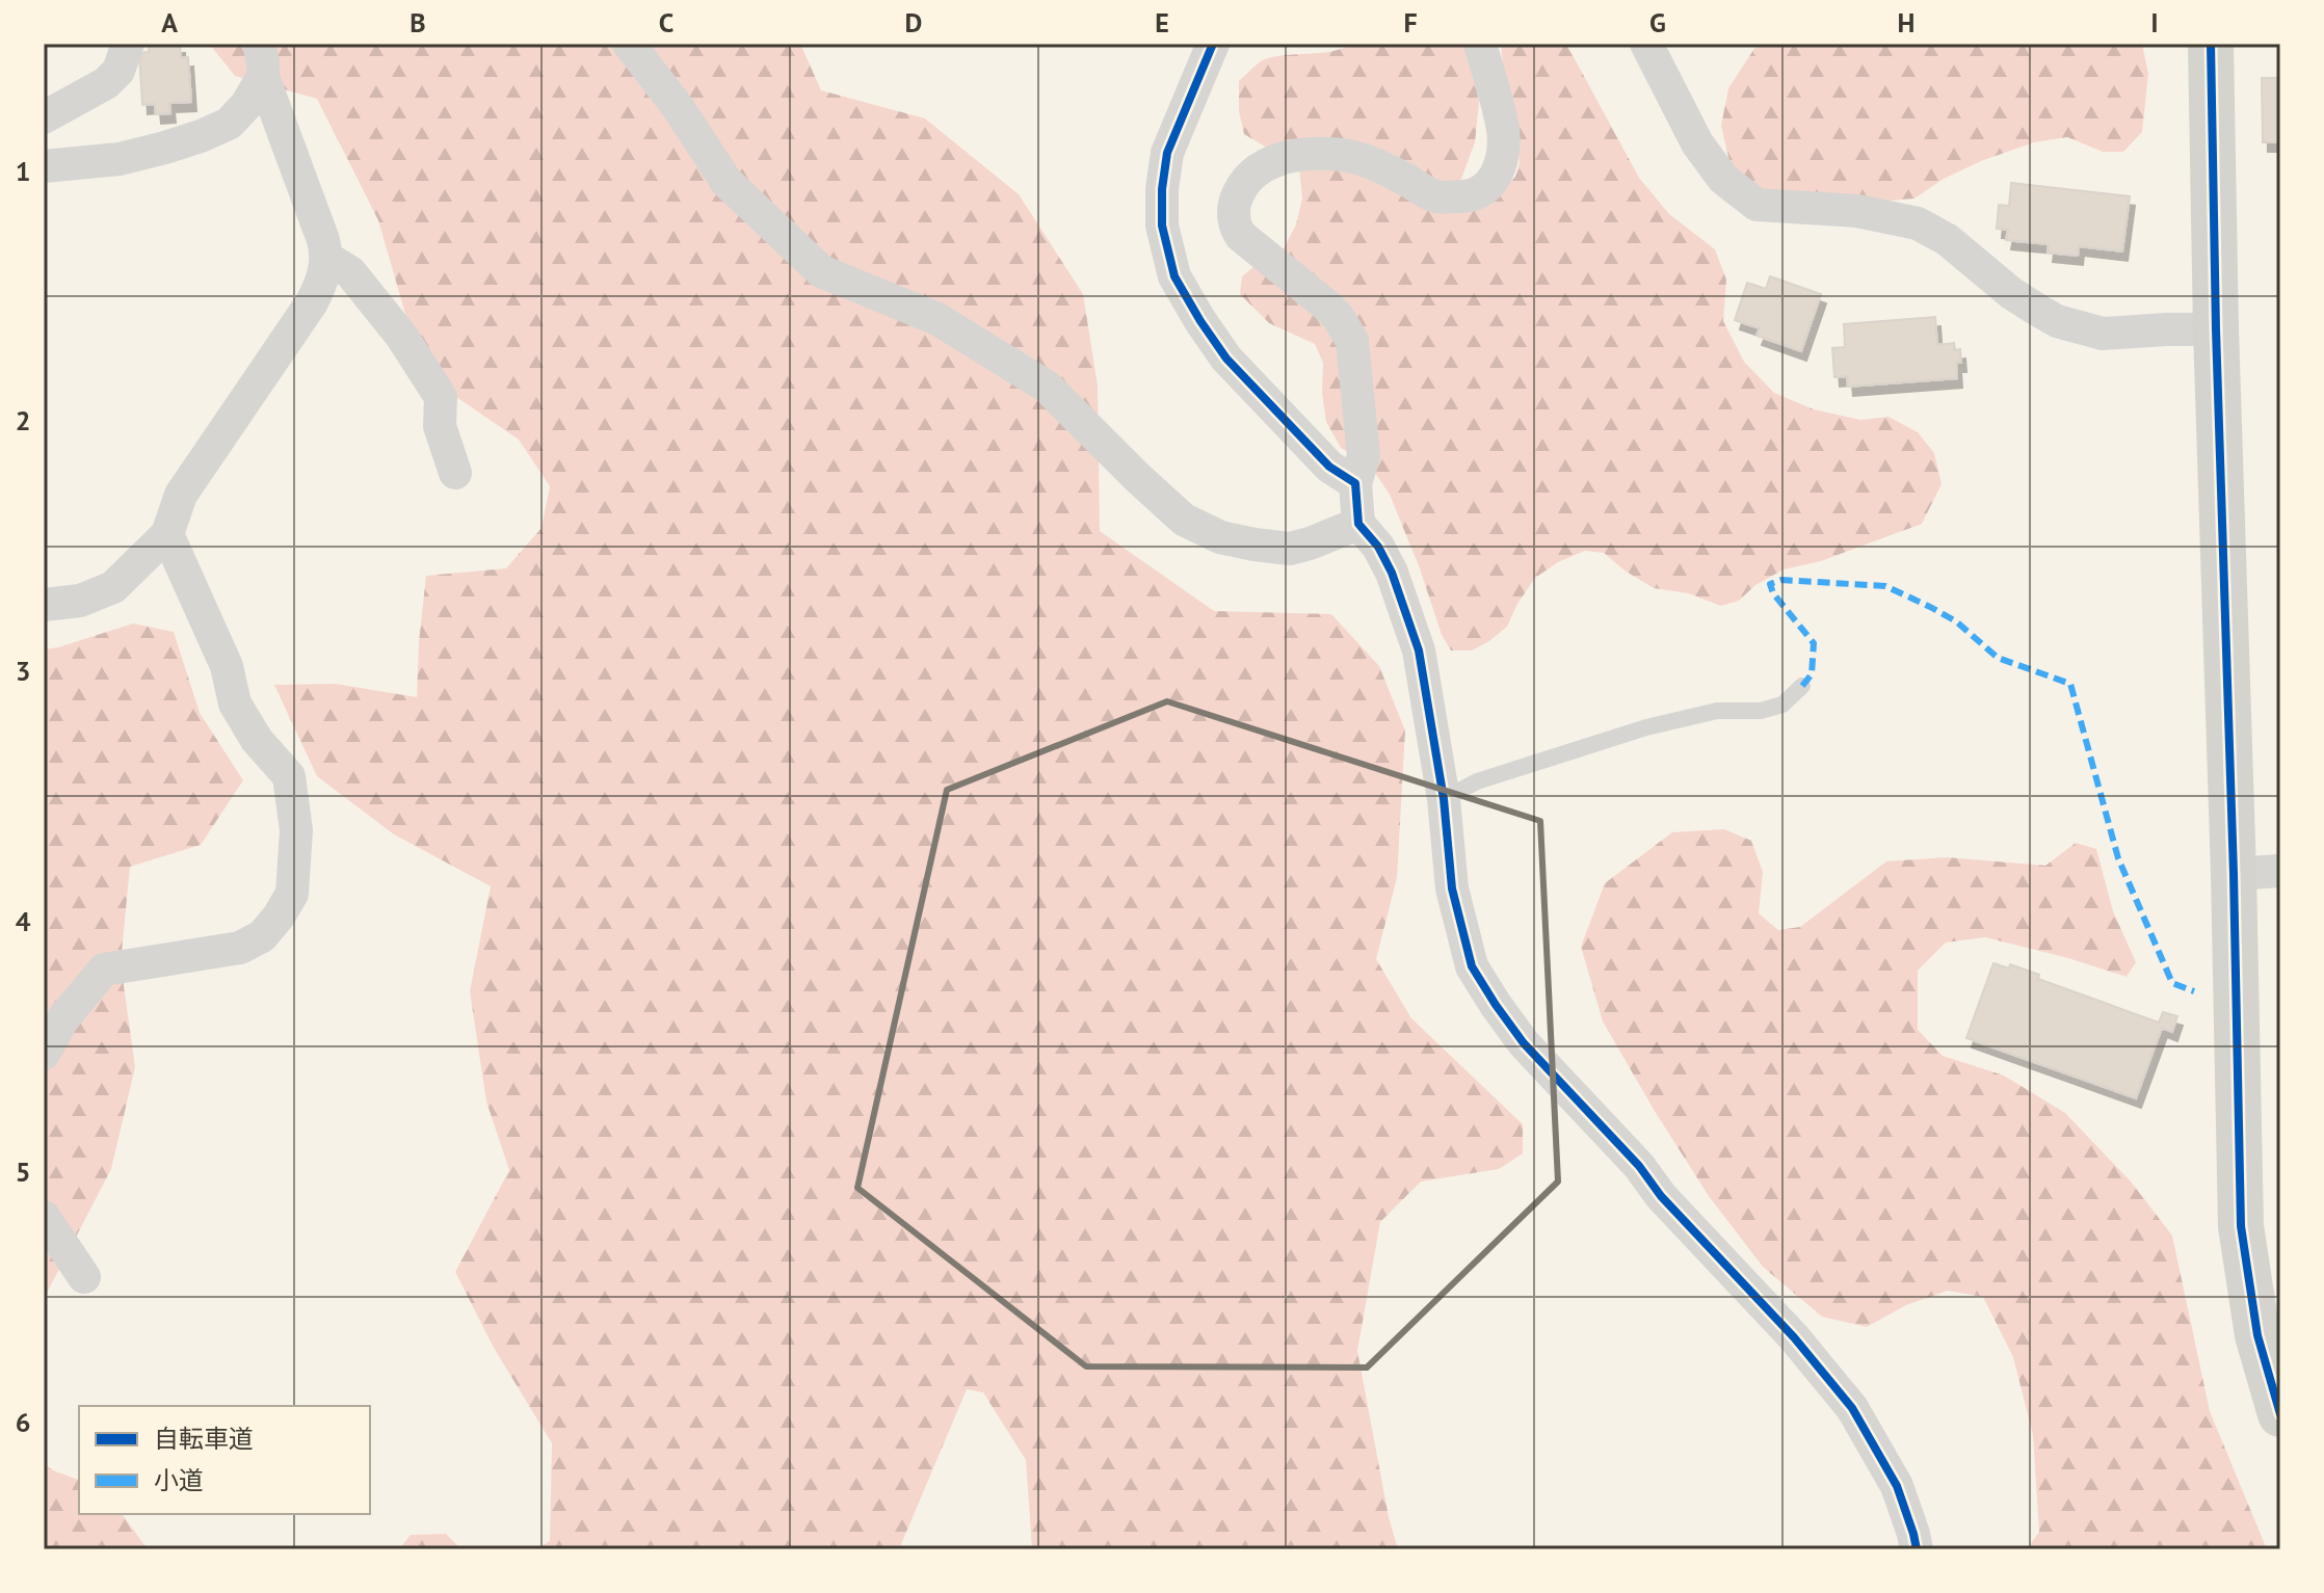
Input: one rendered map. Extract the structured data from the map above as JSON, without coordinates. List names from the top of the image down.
{
  "legend": ["自転車道", "小道"],
  "grid": {
    "columns": [
      "A",
      "B",
      "C",
      "D",
      "E",
      "F",
      "G",
      "H",
      "I"
    ],
    "rows": [
      "1",
      "2",
      "3",
      "4",
      "5",
      "6"
    ]
  }
}
